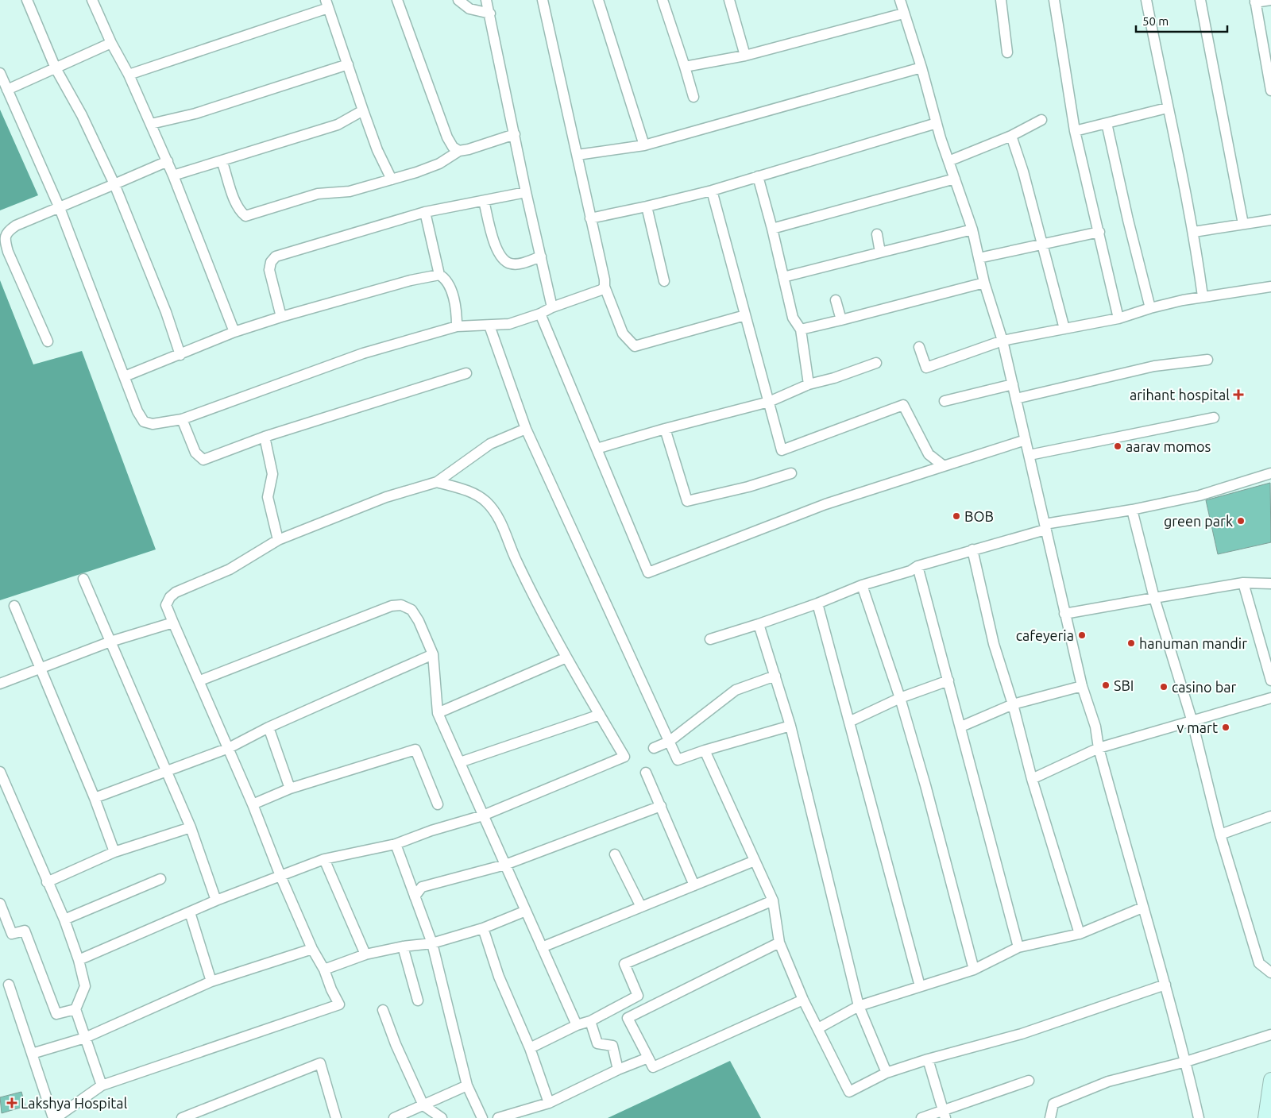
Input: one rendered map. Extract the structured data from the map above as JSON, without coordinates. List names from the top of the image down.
{
  "places": {
    "health": ["arihant hospital", "Lakshya Hospital"],
    "other": [
      "aarav momos",
      "BOB",
      "green park",
      "cafeyeria",
      "hanuman mandir",
      "SBI",
      "casino bar",
      "v mart"
    ]
  },
  "scale_bar": "50 m"
}
